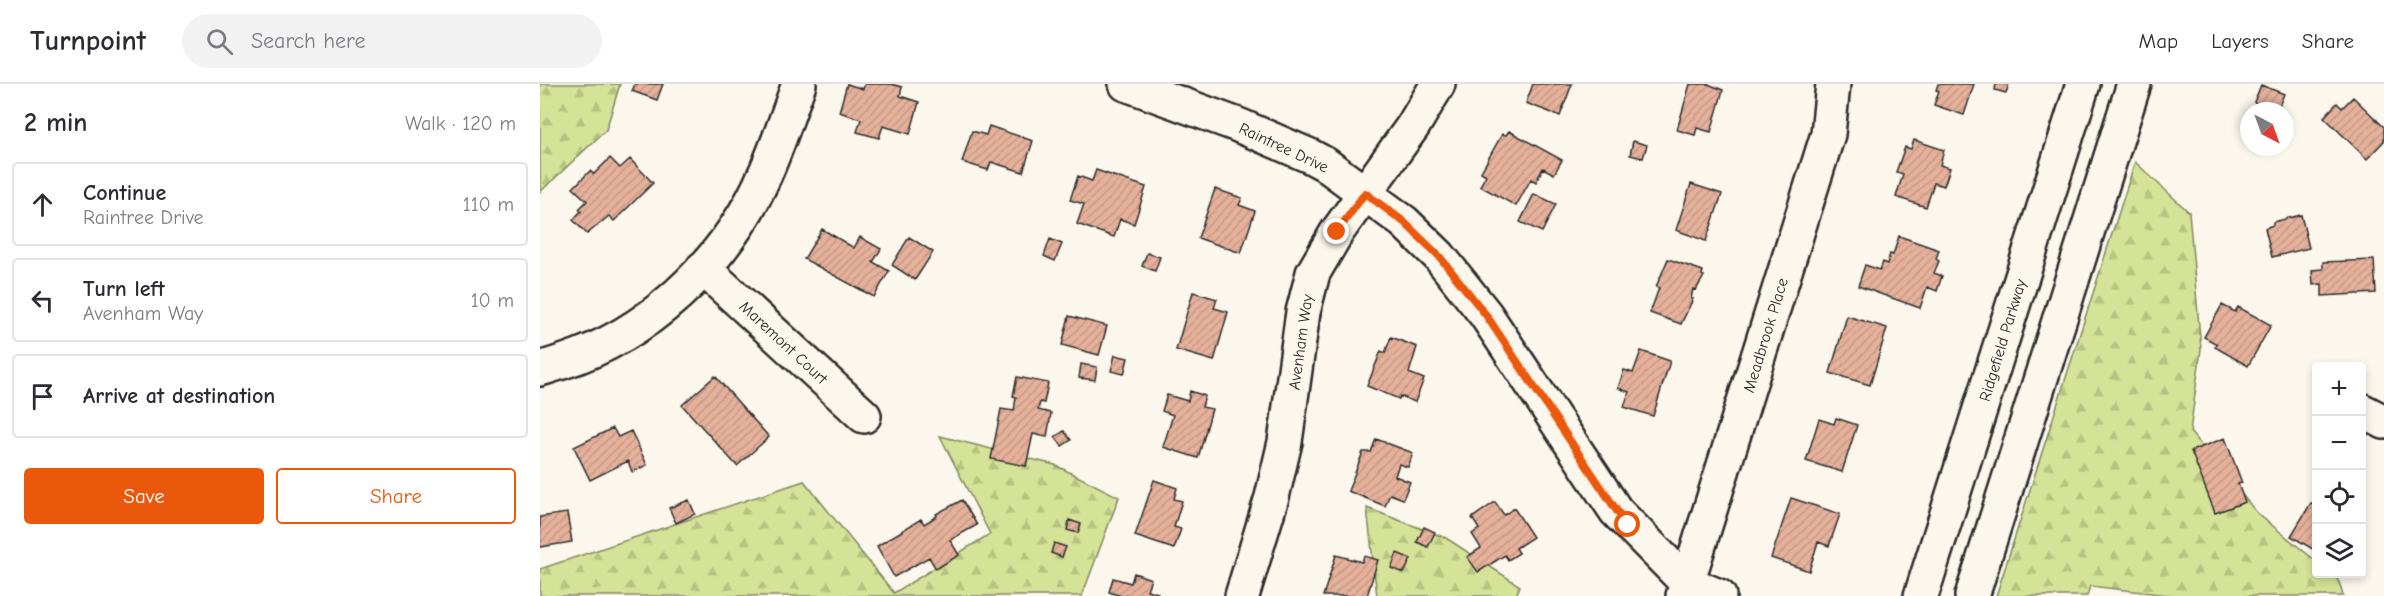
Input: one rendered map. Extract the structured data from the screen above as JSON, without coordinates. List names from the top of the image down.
{
  "streets": {
    "street": [
      "Raintree Drive",
      "Meadbrook Place",
      "Ridgefield Parkway",
      "Maremont Court",
      "Avenham Way"
    ]
  },
  "crossings": [
    ["Raintree Drive", "Meadbrook Place"],
    ["Raintree Drive", "Avenham Way"]
  ],
  "north": "bottom right",
  "page": {
    "header": "Turnpoint",
    "search": "Search here",
    "nav": ["Map", "Layers", "Share"],
    "heading": ["2 min", "Walk · 120 m"],
    "list": [
      ["Continue", "Raintree Drive", "110 m"],
      ["Turn left", "Avenham Way", "10 m"],
      "Arrive at destination"
    ],
    "map_buttons": ["+", "−"],
    "buttons": ["Save", "Share"]
  }
}
